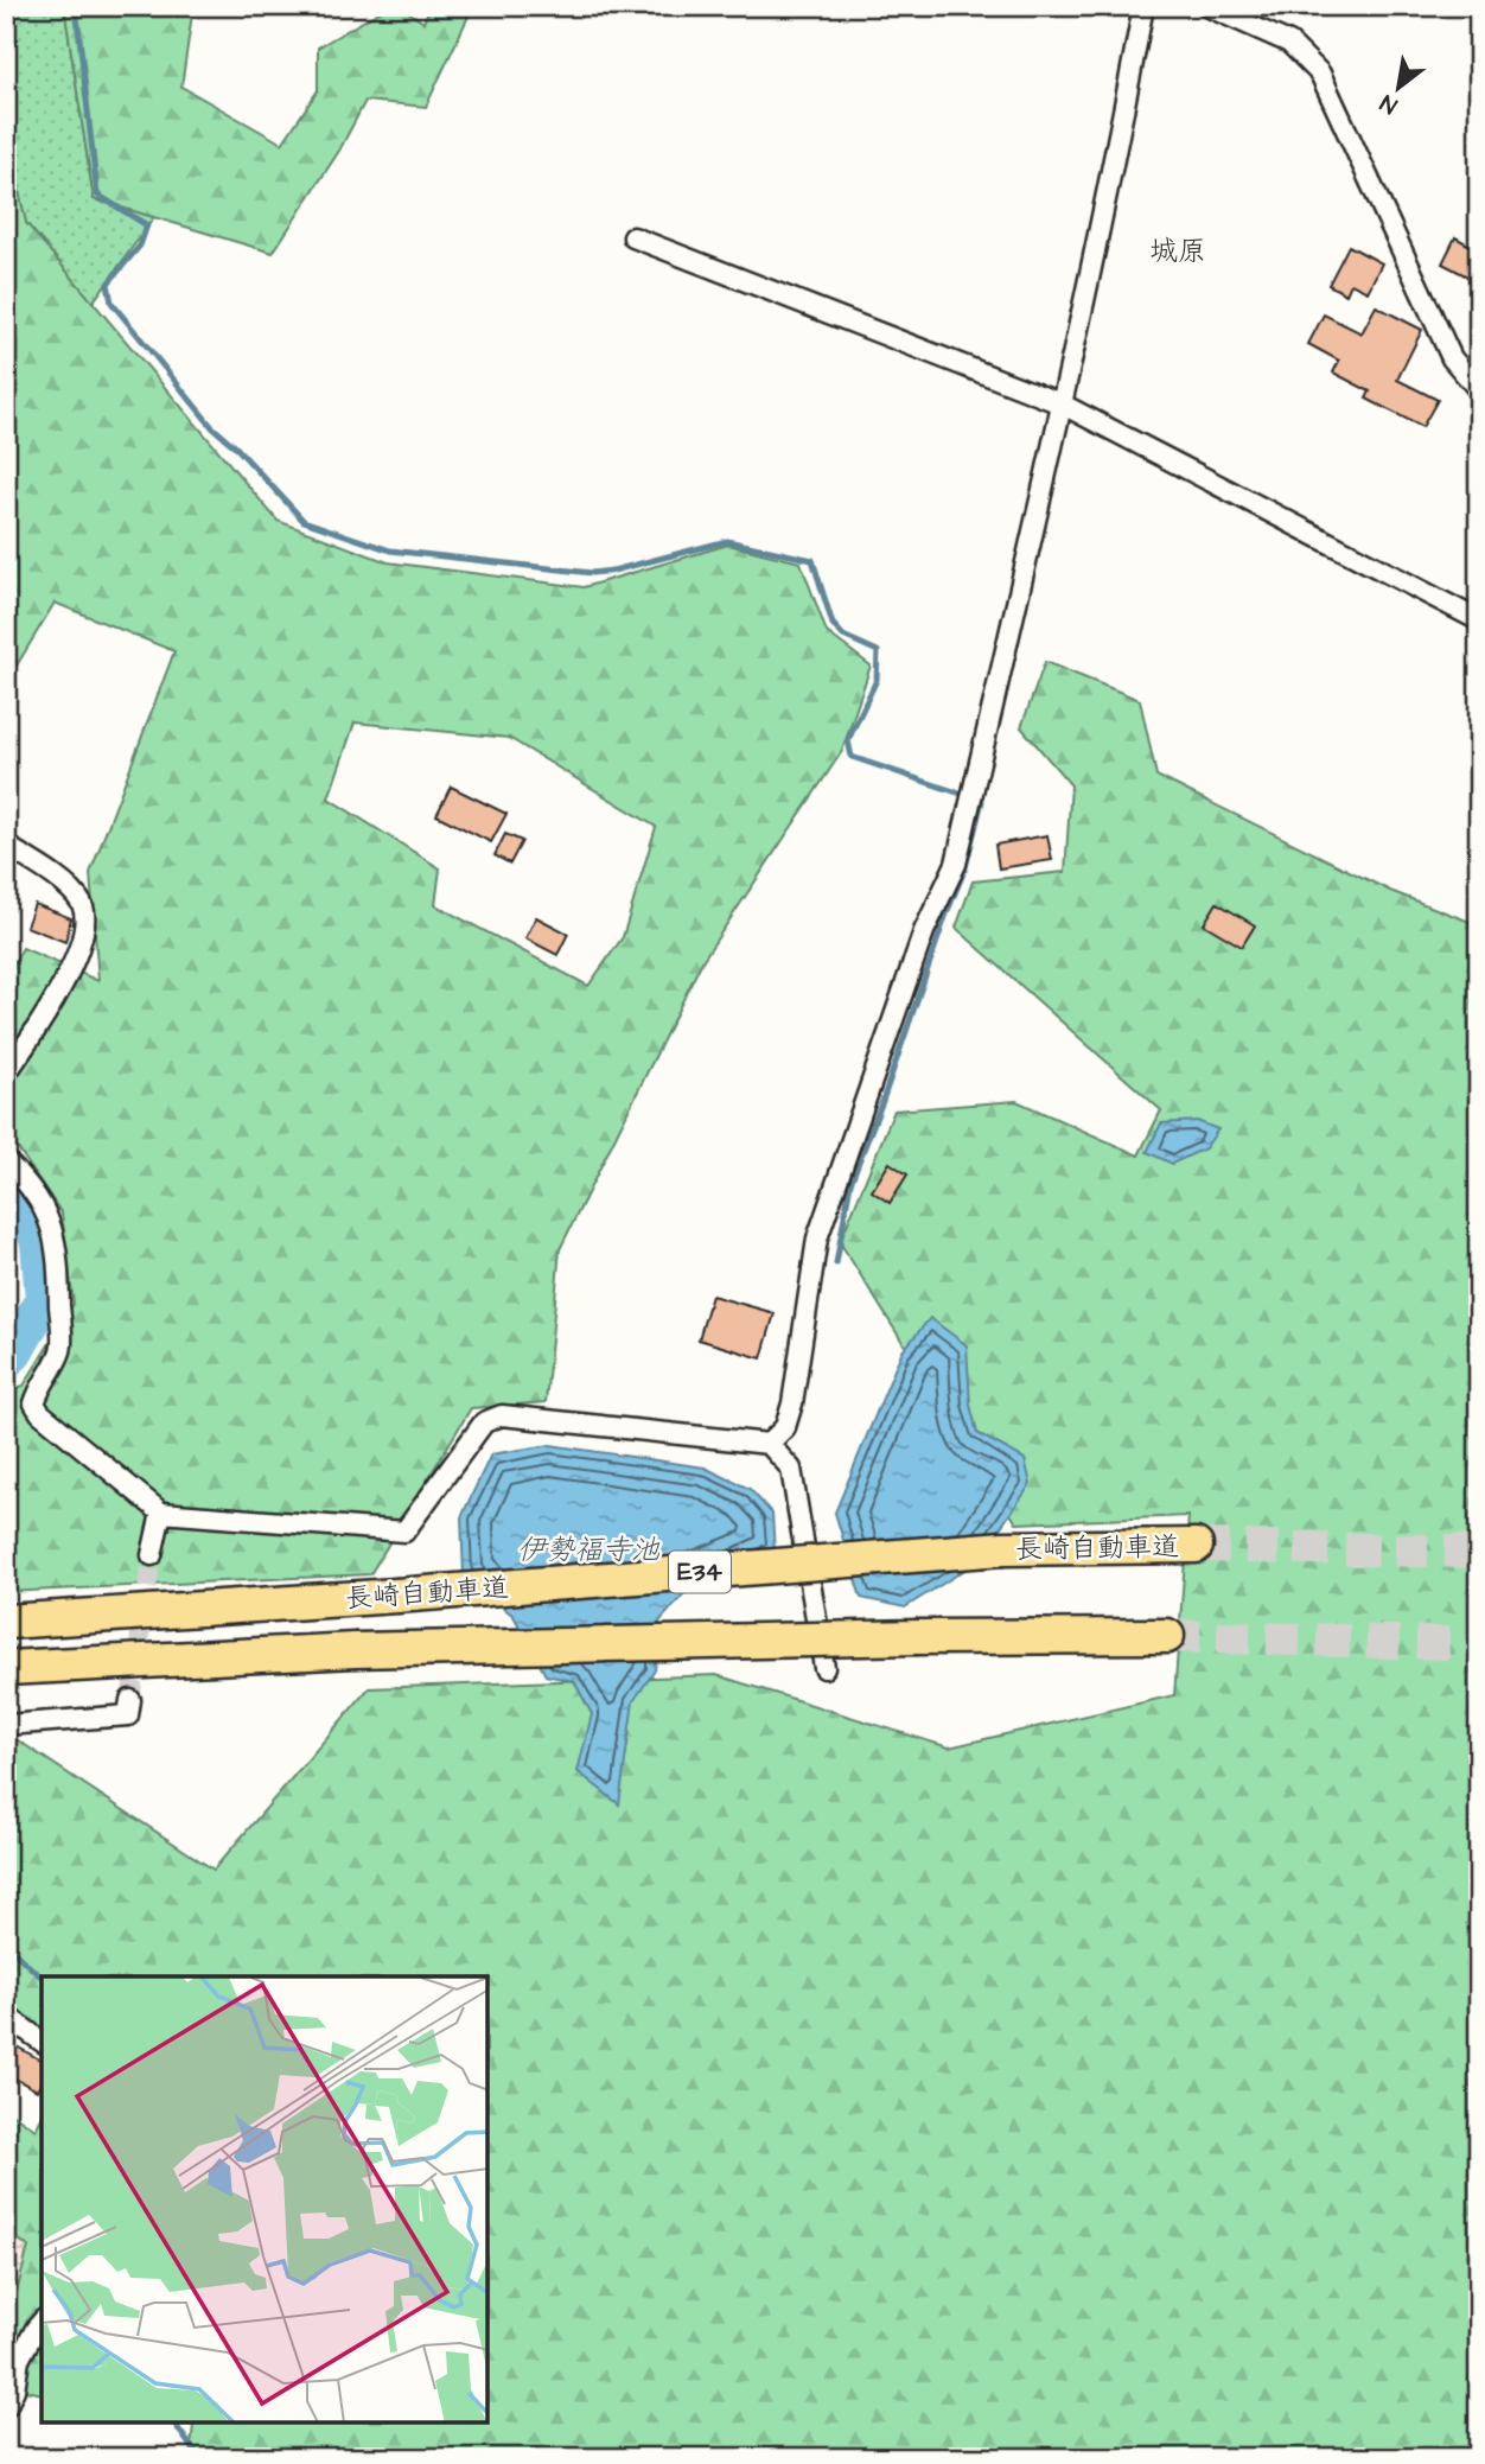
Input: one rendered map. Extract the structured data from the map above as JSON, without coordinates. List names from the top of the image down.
{
  "streets": {
    "highway": ["長崎自動車道", "E34"]
  },
  "districts": ["城原"],
  "water": ["伊勢福寺池"],
  "north": "bottom left"
}
